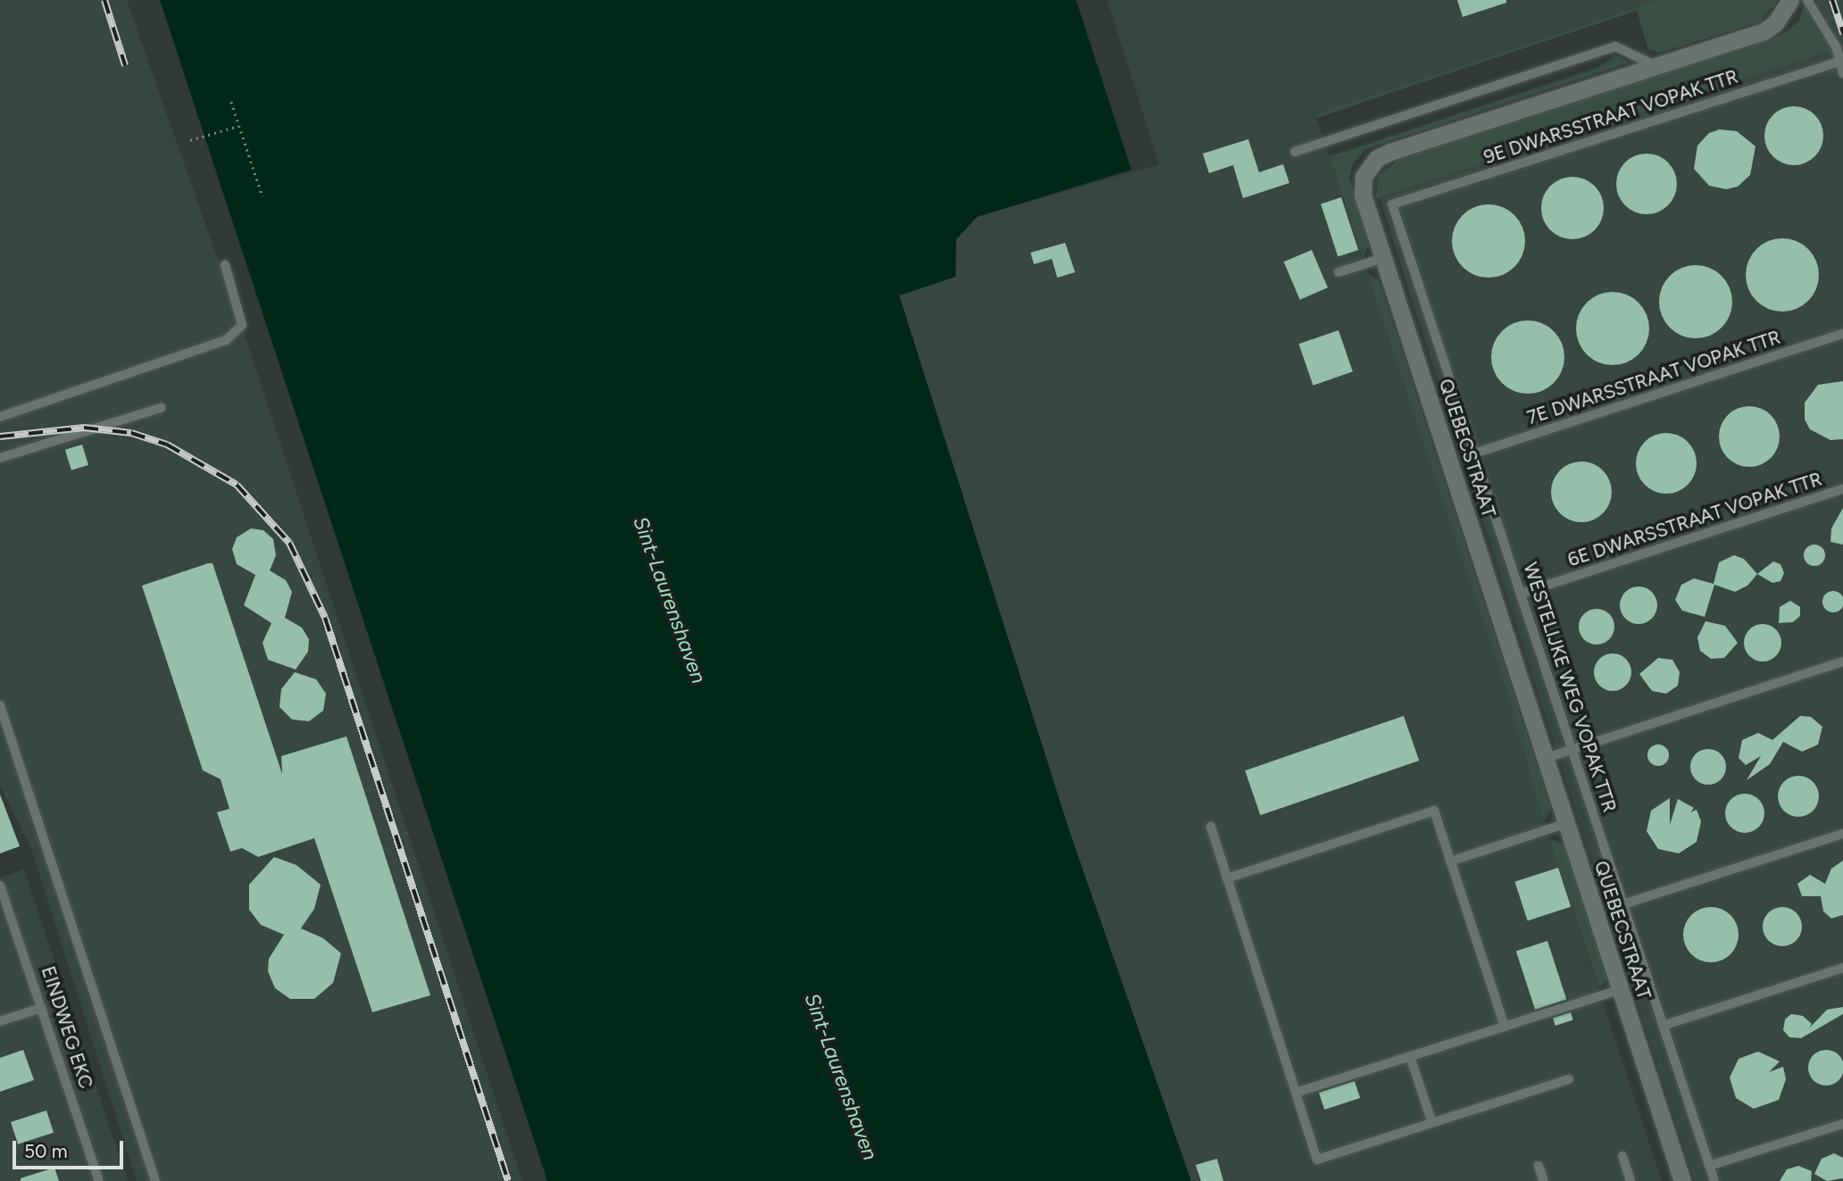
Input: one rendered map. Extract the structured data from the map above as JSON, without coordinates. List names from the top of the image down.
{
  "streets": {
    "street": ["QUEBECSTRAAT"],
    "lane": [
      "9E DWARSSTRAAT VOPAK TTR",
      "7E DWARSSTRAAT VOPAK TTR",
      "6E DWARSSTRAAT VOPAK TTR",
      "WESTELIJKE WEG VOPAK TTR",
      "EINDWEG EKC"
    ]
  },
  "crossings": [
    ["9E DWARSSTRAAT VOPAK TTR", "WESTELIJKE WEG VOPAK TTR"],
    ["7E DWARSSTRAAT VOPAK TTR", "WESTELIJKE WEG VOPAK TTR"],
    ["6E DWARSSTRAAT VOPAK TTR", "WESTELIJKE WEG VOPAK TTR"]
  ],
  "water": ["Sint-Laurenshaven"],
  "scale_bar": "50 m"
}
